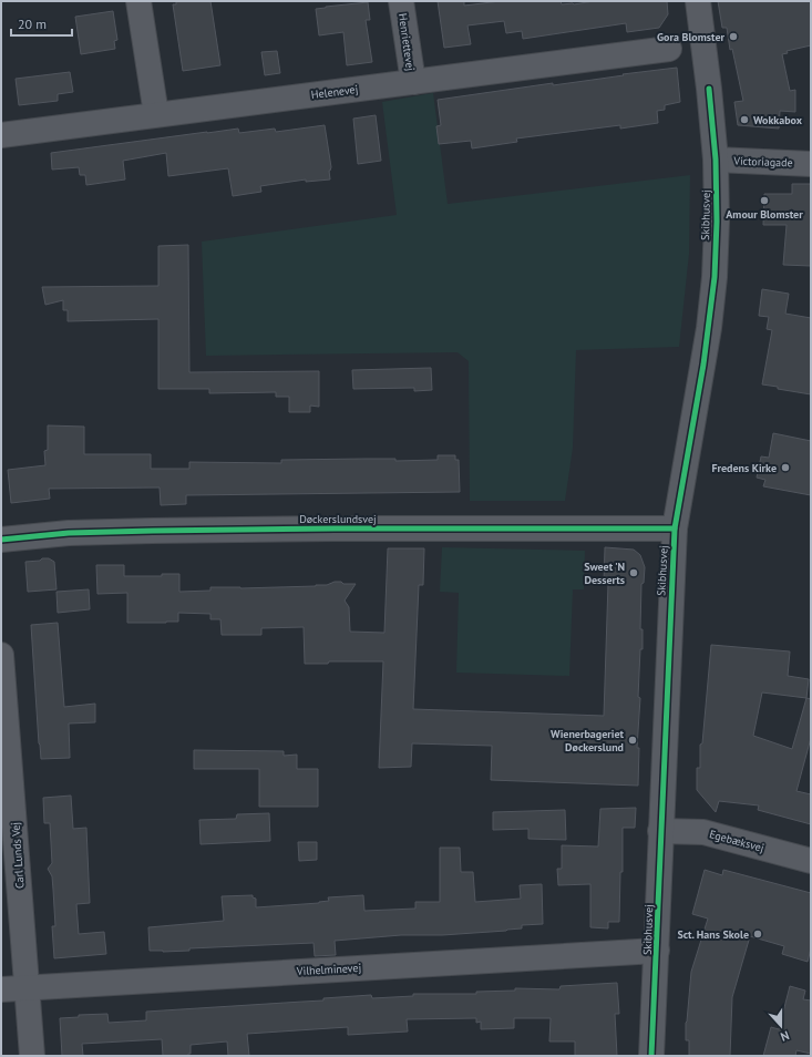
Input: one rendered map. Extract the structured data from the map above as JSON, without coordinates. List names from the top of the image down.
{
  "streets": {
    "street": [
      "Henriettevej",
      "Helenevej",
      "Victoriagade",
      "Skibhusvej",
      "Døckerslundsvej",
      "Egebæksvej",
      "Carl Lunds Vej",
      "Vilhelminevej"
    ]
  },
  "crossings": [
    ["Henriettevej", "Helenevej"],
    ["Victoriagade", "Skibhusvej"],
    ["Skibhusvej", "Døckerslundsvej"],
    ["Skibhusvej", "Egebæksvej"],
    ["Skibhusvej", "Vilhelminevej"],
    ["Carl Lunds Vej", "Vilhelminevej"]
  ],
  "places": [
    "Gora Blomster",
    "Wokkabox",
    "Amour Blomster",
    "Fredens Kirke",
    "Sweet 'N Desserts",
    "Wienerbageriet Døckerslund",
    "Sct. Hans Skole"
  ],
  "scale_bar": "20 m",
  "north": "bottom"
}
